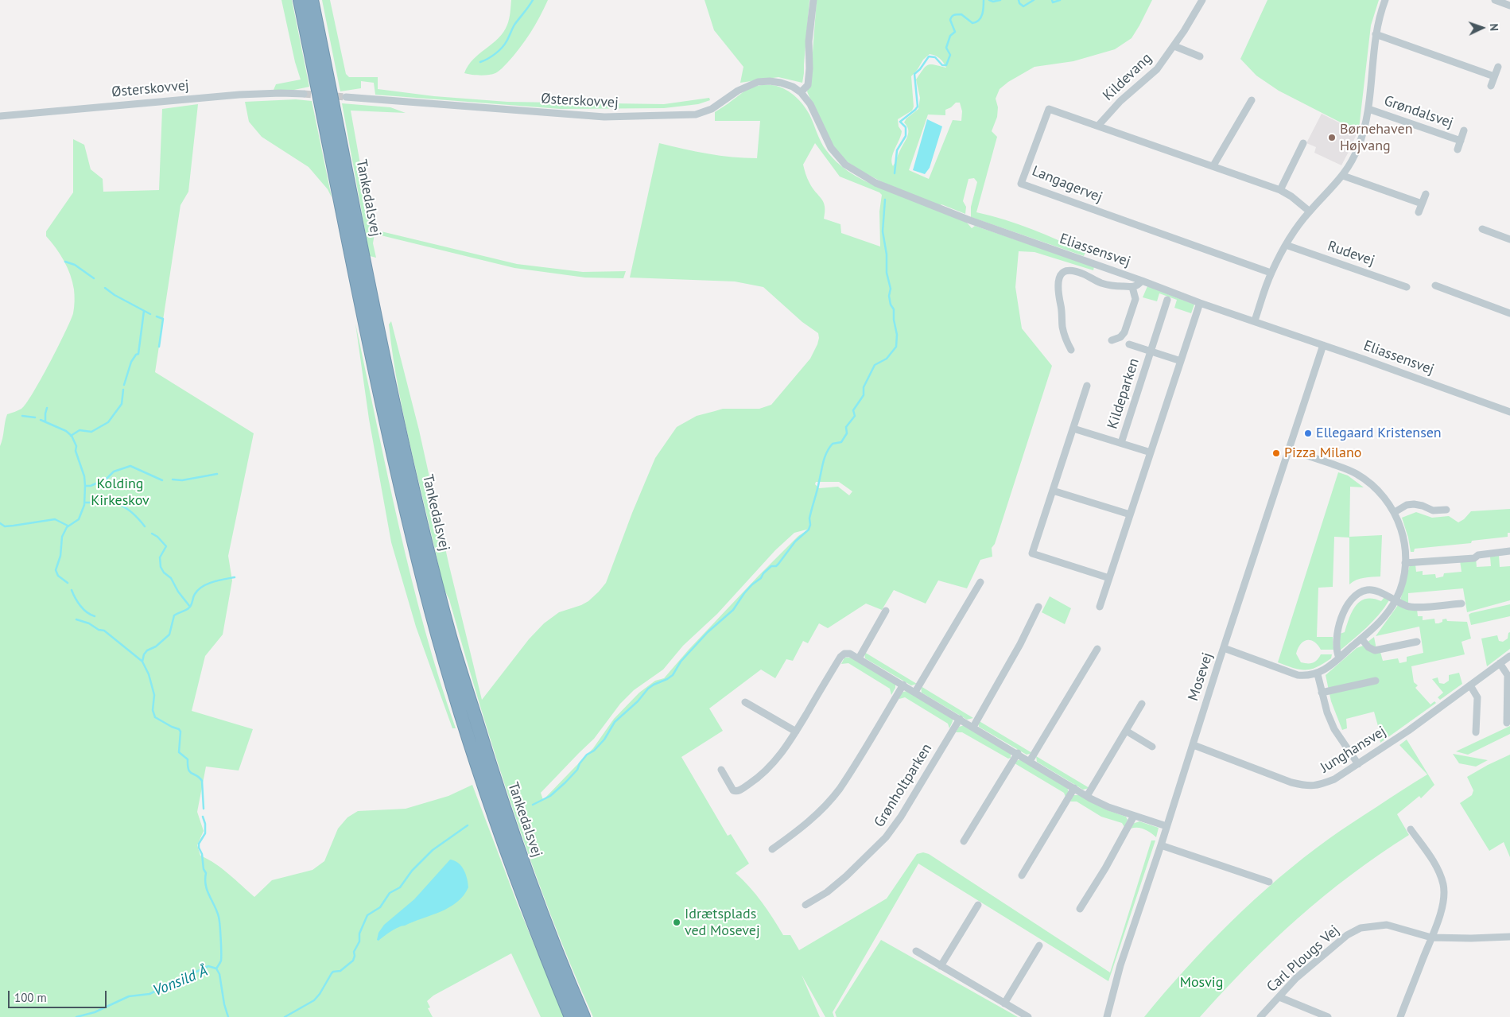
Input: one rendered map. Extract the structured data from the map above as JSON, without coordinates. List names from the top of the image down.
{
  "streets": {
    "highway": ["Tankedalsvej"],
    "street": [
      "Kildevang",
      "Østerskovvej",
      "Grøndalsvej",
      "Langagervej",
      "Eliassensvej",
      "Rudevej",
      "Kildeparken",
      "Mosevej",
      "Junghansvej",
      "Grønholtparken",
      "Carl Plougs Vej"
    ]
  },
  "crossings": [
    ["Kildevang", "Langagervej"],
    ["Østerskovvej", "Eliassensvej"],
    ["Grøndalsvej", "Langagervej"],
    ["Grøndalsvej", "Eliassensvej"],
    ["Grøndalsvej", "Rudevej"],
    ["Eliassensvej", "Mosevej"],
    ["Mosevej", "Junghansvej"]
  ],
  "water": ["Vonsild Å"],
  "parks": ["Kolding Kirkeskov", "Mosvig"],
  "places": [
    "Børnehaven Højvang",
    "Ellegaard Kristensen",
    "Pizza Milano",
    "Idrætsplads ved Mosevej"
  ],
  "scale_bar": "100 m",
  "north": "right"
}
